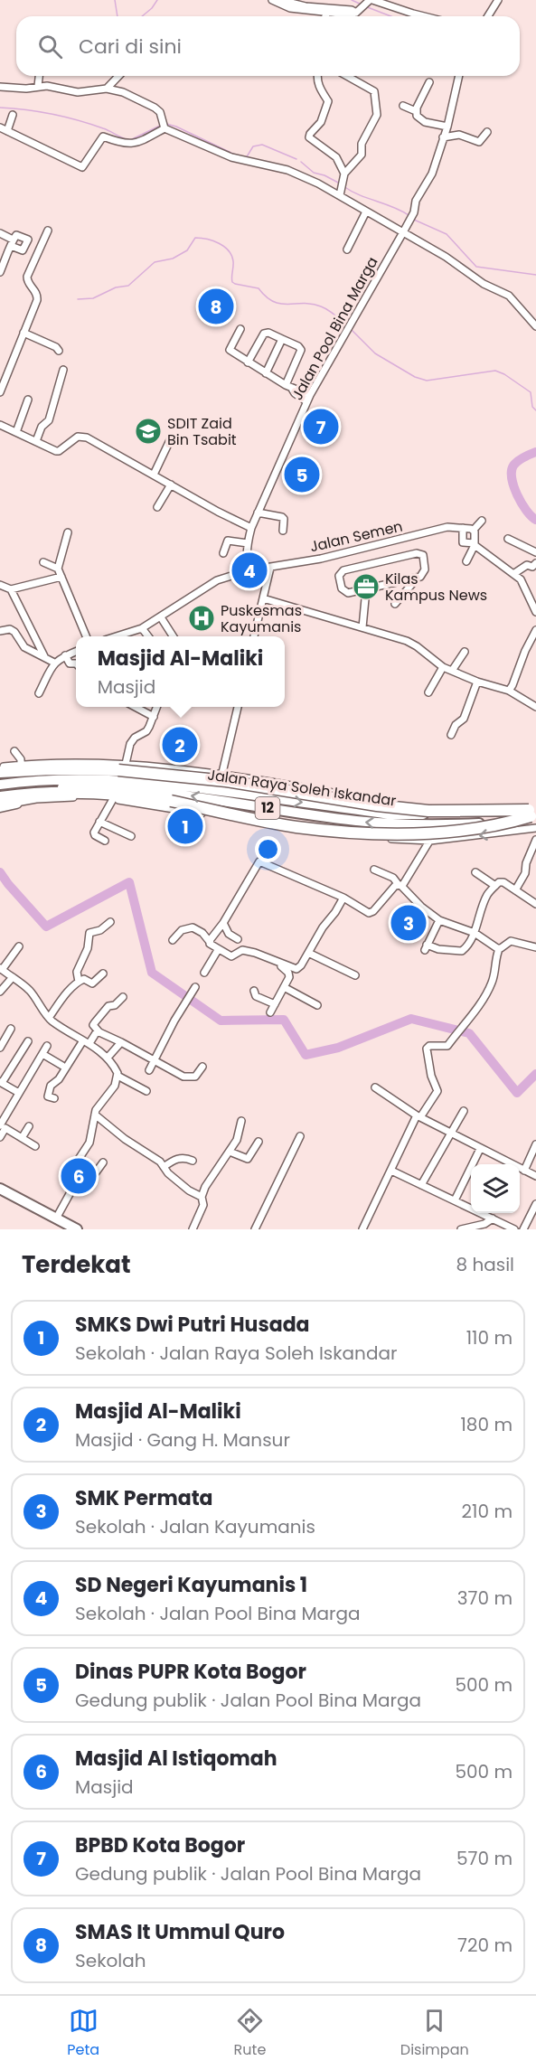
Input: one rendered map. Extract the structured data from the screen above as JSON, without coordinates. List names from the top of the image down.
{
  "streets": {
    "main road": ["Jalan Raya Soleh Iskandar", "12"],
    "street": ["Jalan Pool Bina Marga", "Jalan Semen"]
  },
  "places": {
    "school or university": ["SDIT Zaid Bin Tsabit"],
    "office": ["Kilas Kampus News"],
    "hospital": ["Puskesmas Kayumanis"]
  },
  "page": {
    "search": "Cari di sini",
    "pins": [
      "8",
      "7",
      "5",
      "4",
      "2",
      "1",
      "3",
      "6"
    ],
    "popup": ["Masjid Al-Maliki", "Masjid"],
    "heading": ["Terdekat", "8 hasil"],
    "list": [
      {
        "mark": "1",
        "name": "SMKS Dwi Putri Husada",
        "note": "Sekolah · Jalan Raya Soleh Iskandar",
        "value": "110 m"
      },
      {
        "mark": "2",
        "name": "Masjid Al-Maliki",
        "note": "Masjid · Gang H. Mansur",
        "value": "180 m"
      },
      {
        "mark": "3",
        "name": "SMK Permata",
        "note": "Sekolah · Jalan Kayumanis",
        "value": "210 m"
      },
      {
        "mark": "4",
        "name": "SD Negeri Kayumanis 1",
        "note": "Sekolah · Jalan Pool Bina Marga",
        "value": "370 m"
      },
      {
        "mark": "5",
        "name": "Dinas PUPR Kota Bogor",
        "note": "Gedung publik · Jalan Pool Bina Marga",
        "value": "500 m"
      },
      {
        "mark": "6",
        "name": "Masjid Al Istiqomah",
        "note": "Masjid",
        "value": "500 m"
      },
      {
        "mark": "7",
        "name": "BPBD Kota Bogor",
        "note": "Gedung publik · Jalan Pool Bina Marga",
        "value": "570 m"
      },
      {
        "mark": "8",
        "name": "SMAS It Ummul Quro",
        "note": "Sekolah",
        "value": "720 m"
      }
    ],
    "nav": ["Peta", "Rute", "Disimpan"]
  }
}
